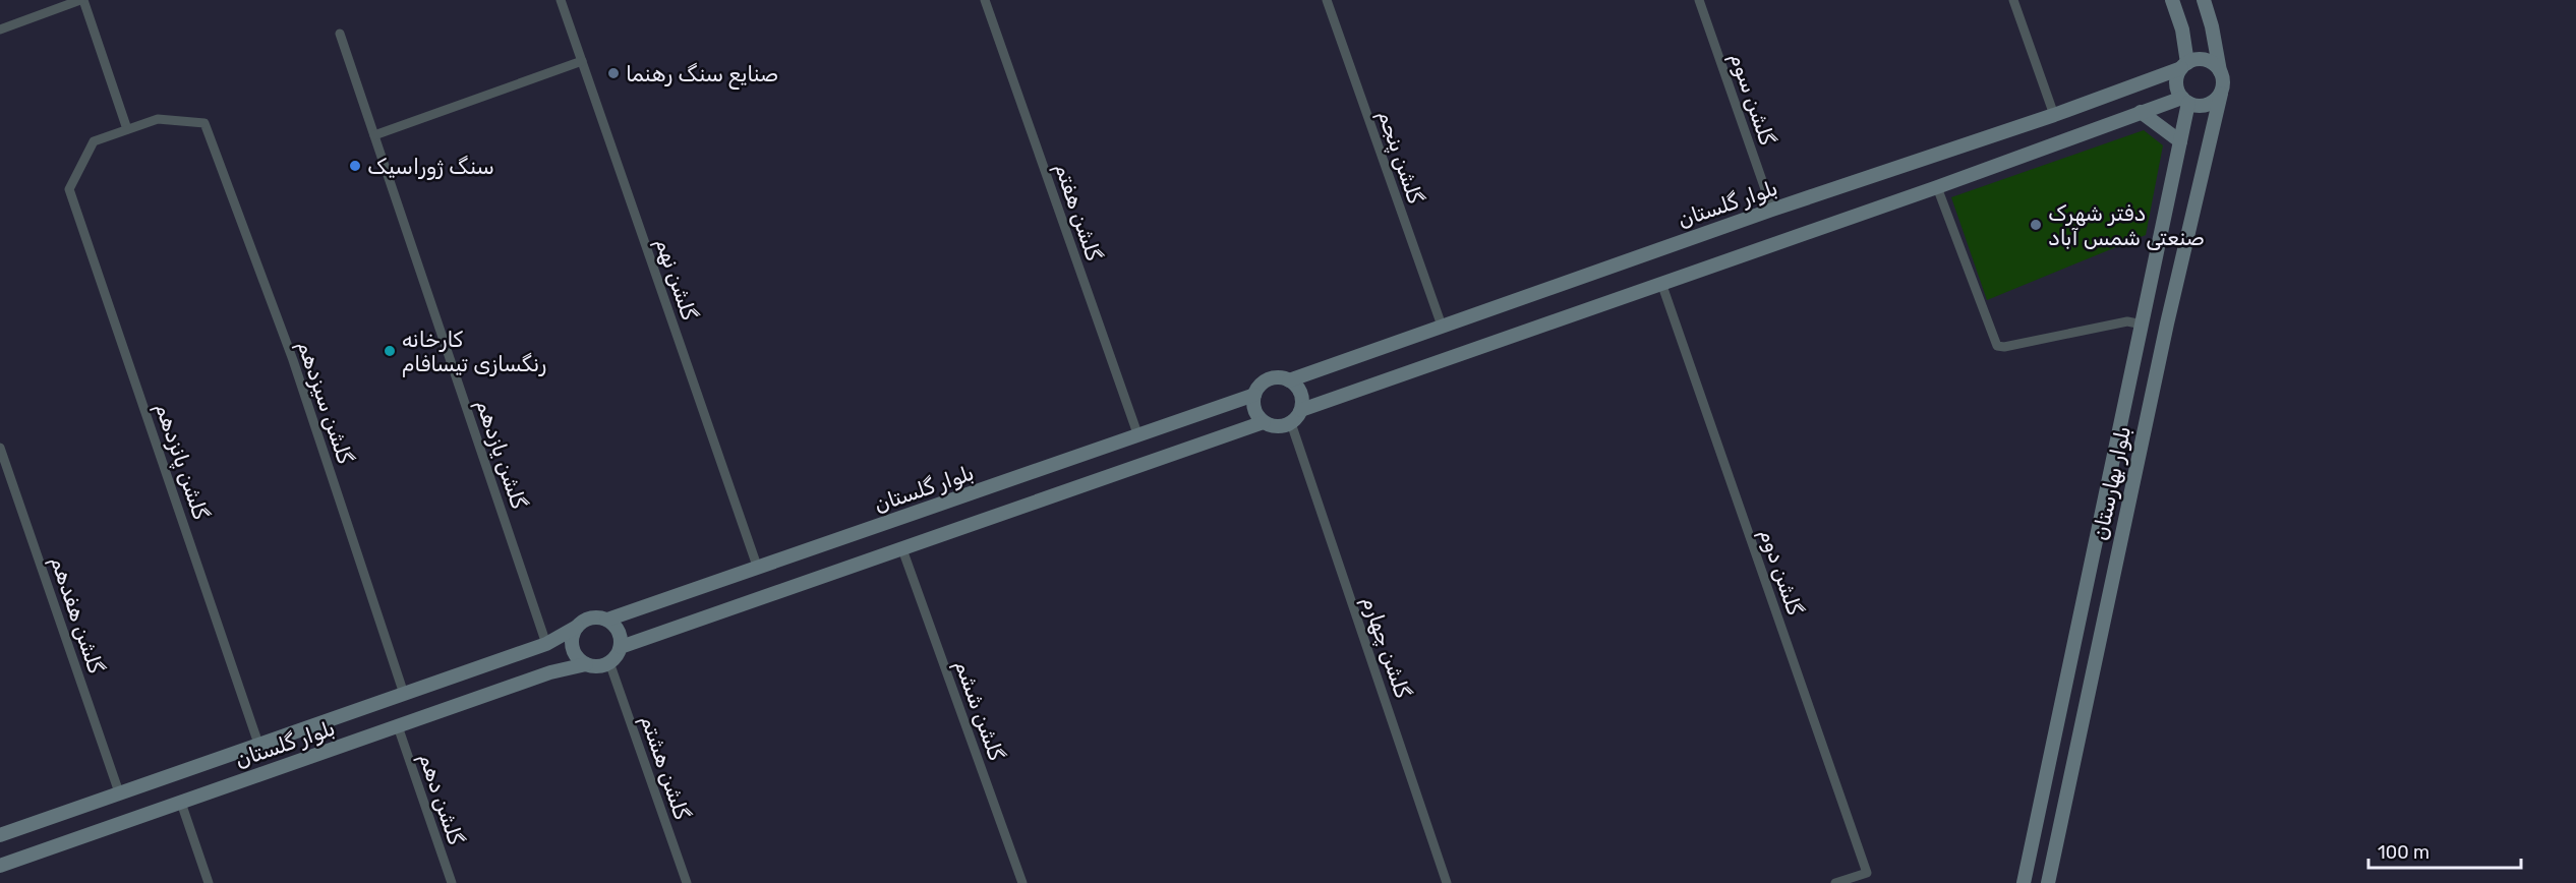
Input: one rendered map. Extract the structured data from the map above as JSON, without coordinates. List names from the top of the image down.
{
  "streets": {
    "street": [
      "گلشن سوم",
      "گلشن پنجم",
      "بلوار گلستان",
      "گلشن هفتم",
      "گلشن نهم",
      "گلشن سیزدهم",
      "گلشن یازدهم",
      "گلشن پانزدهم",
      "بلوار بهارستان",
      "گلشن دوم",
      "گلشن هفدهم",
      "گلشن چهارم",
      "گلشن ششم",
      "گلشن هشتم",
      "گلشن دهم"
    ]
  },
  "crossings": [
    ["گلشن سوم", "بلوار گلستان"],
    ["گلشن پنجم", "بلوار گلستان"],
    ["بلوار گلستان", "گلشن هفتم"],
    ["بلوار گلستان", "گلشن نهم"],
    ["بلوار گلستان", "گلشن سیزدهم"],
    ["بلوار گلستان", "گلشن یازدهم"],
    ["بلوار گلستان", "گلشن پانزدهم"],
    ["بلوار گلستان", "بلوار بهارستان"],
    ["بلوار گلستان", "گلشن هفدهم"],
    ["بلوار گلستان", "گلشن چهارم"],
    ["بلوار گلستان", "گلشن هشتم"],
    ["بلوار گلستان", "گلشن دهم"],
    ["گلشن سیزدهم", "گلشن پانزدهم"]
  ],
  "places": [
    "صنایع سنگ رهنما",
    "سنگ ژوراسیک",
    "دفتر شهرک صنعتی شمس آباد",
    "کارخانه رنگسازی تیسافام"
  ],
  "scale_bar": "100 m"
}
